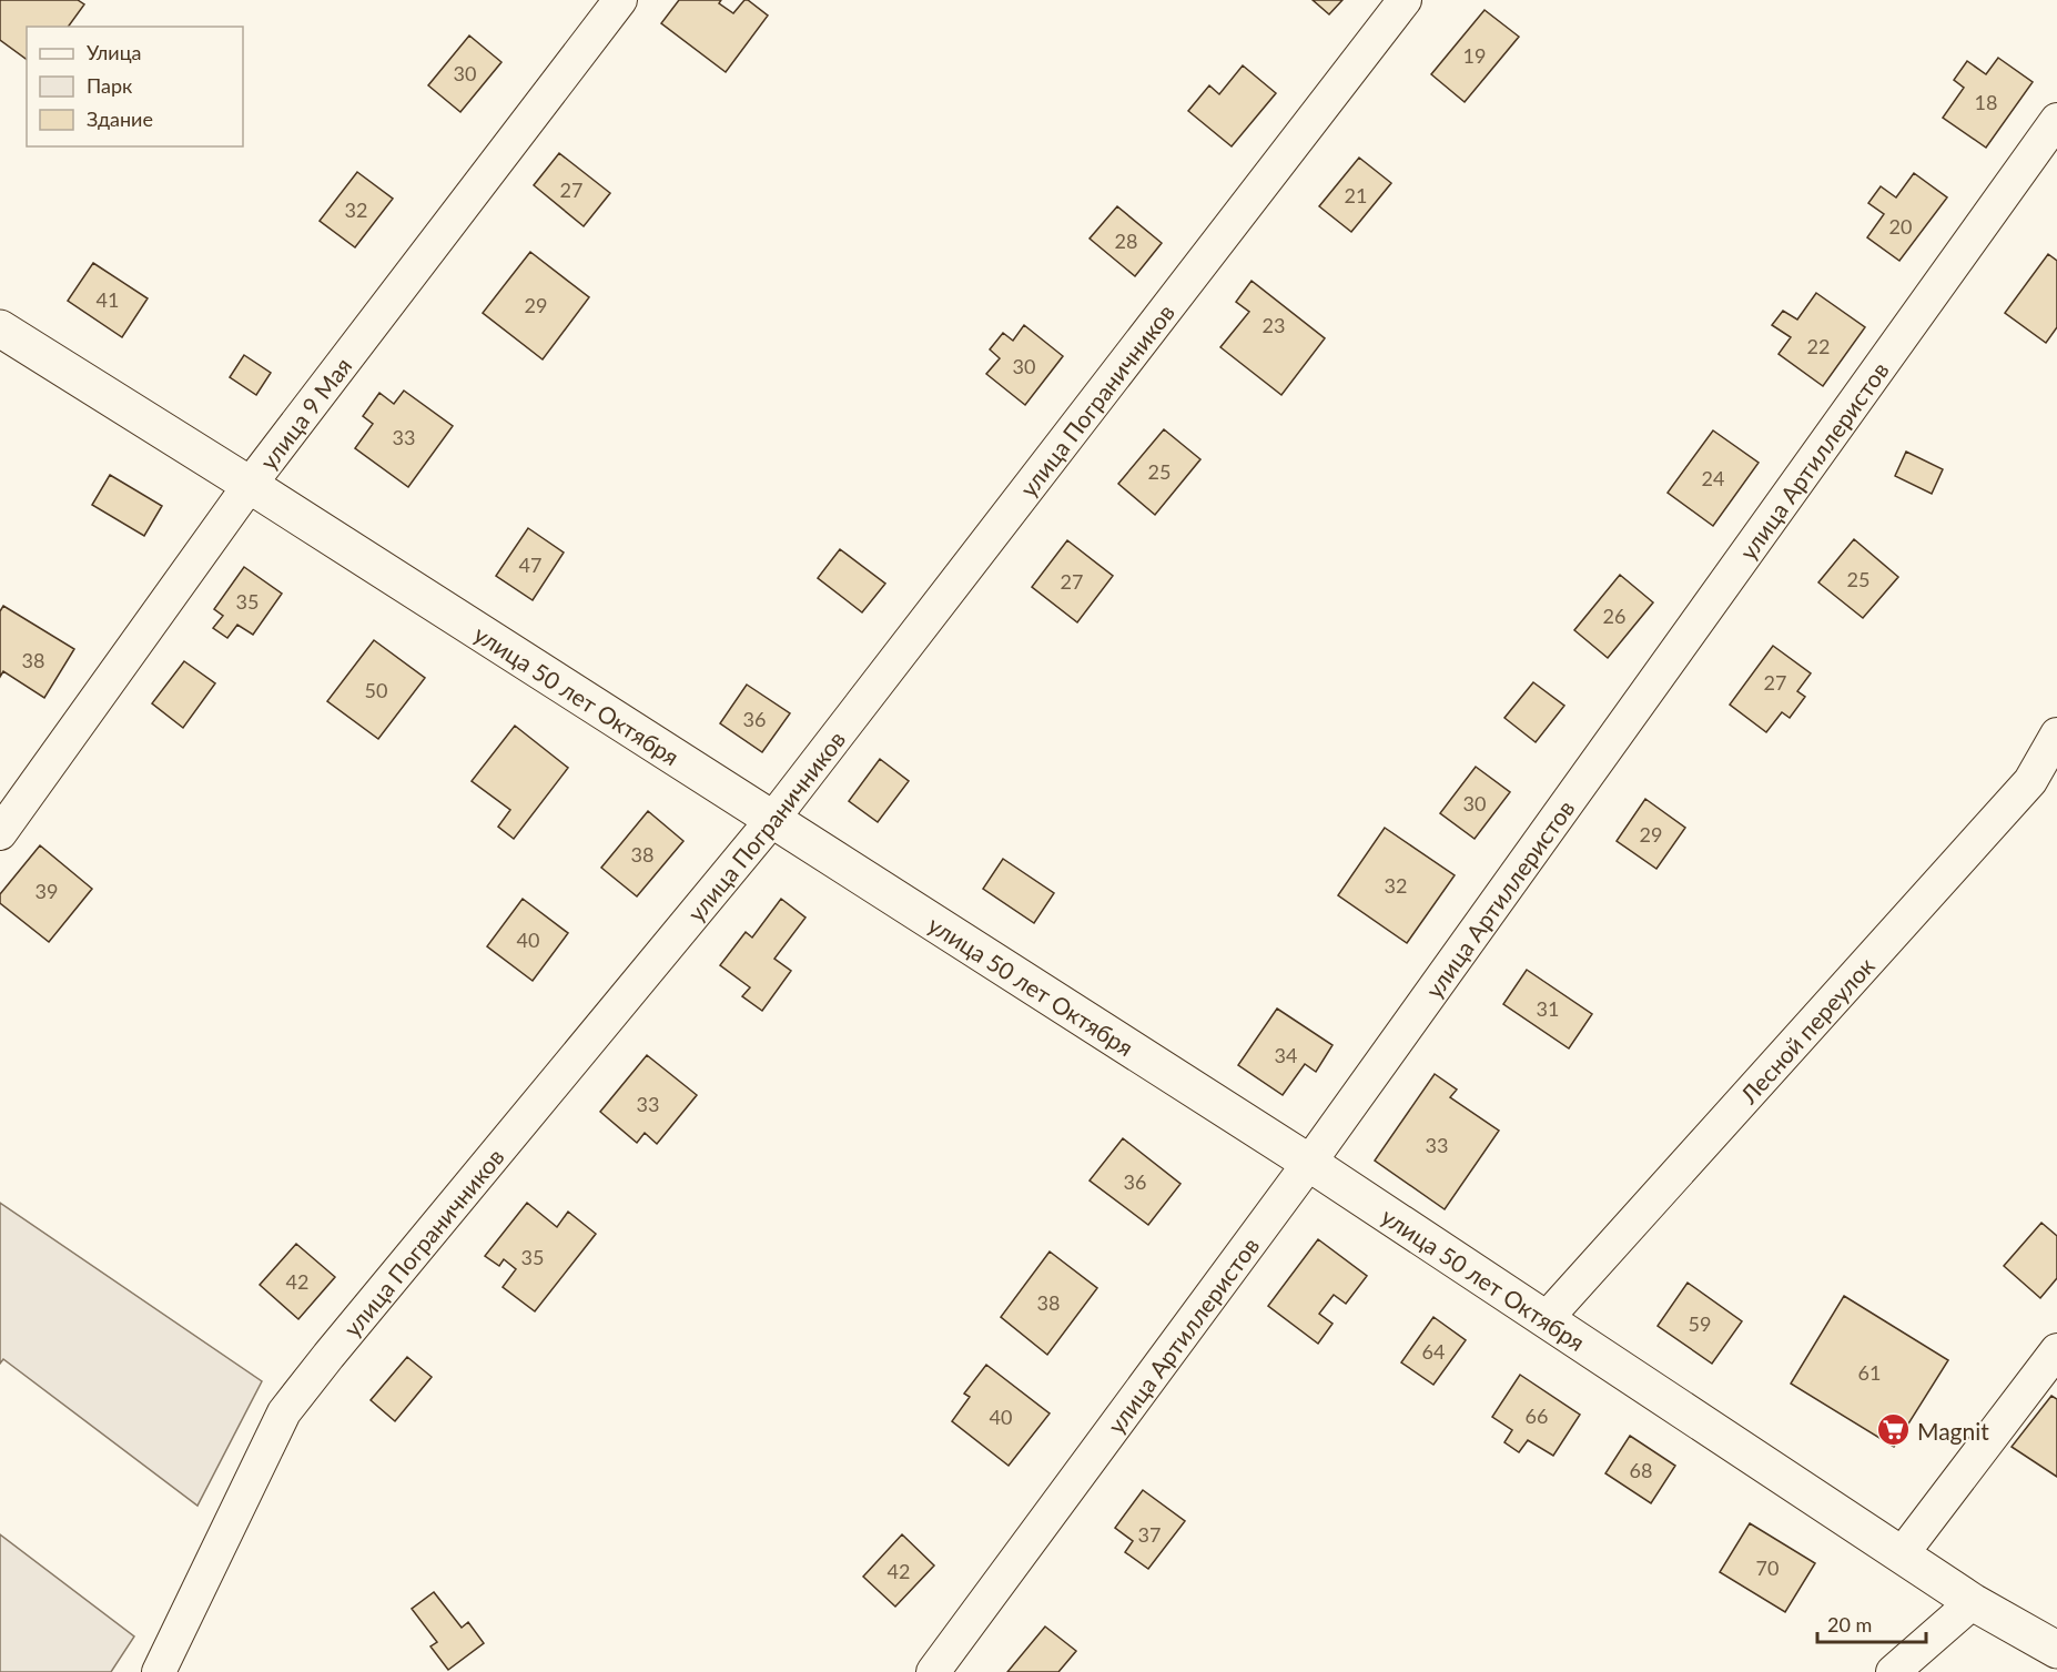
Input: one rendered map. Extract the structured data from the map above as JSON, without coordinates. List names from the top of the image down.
{
  "streets": {
    "street": [
      "улица Пограничников",
      "улица 9 Мая",
      "улица Артиллеристов",
      "улица 50 лет Октября",
      "Лесной переулок"
    ]
  },
  "crossings": [
    ["улица Пограничников", "улица 50 лет Октября"],
    ["улица 9 Мая", "улица 50 лет Октября"],
    ["улица Артиллеристов", "улица 50 лет Октября"],
    ["улица 50 лет Октября", "Лесной переулок"]
  ],
  "places": {
    "supermarket": ["Magnit"]
  },
  "house_numbers": [
    "19",
    "30",
    "18",
    "27",
    "21",
    "32",
    "20",
    "28",
    "41",
    "29",
    "23",
    "22",
    "30",
    "33",
    "25",
    "24",
    "47",
    "25",
    "27",
    "35",
    "26",
    "38",
    "27",
    "50",
    "36",
    "30",
    "29",
    "38",
    "32",
    "39",
    "40",
    "31",
    "34",
    "33",
    "33",
    "36",
    "35",
    "42",
    "38",
    "59",
    "64",
    "61",
    "66",
    "40",
    "68",
    "37",
    "70",
    "42"
  ],
  "legend": ["Улица", "Парк", "Здание"],
  "scale_bar": "20 m"
}
